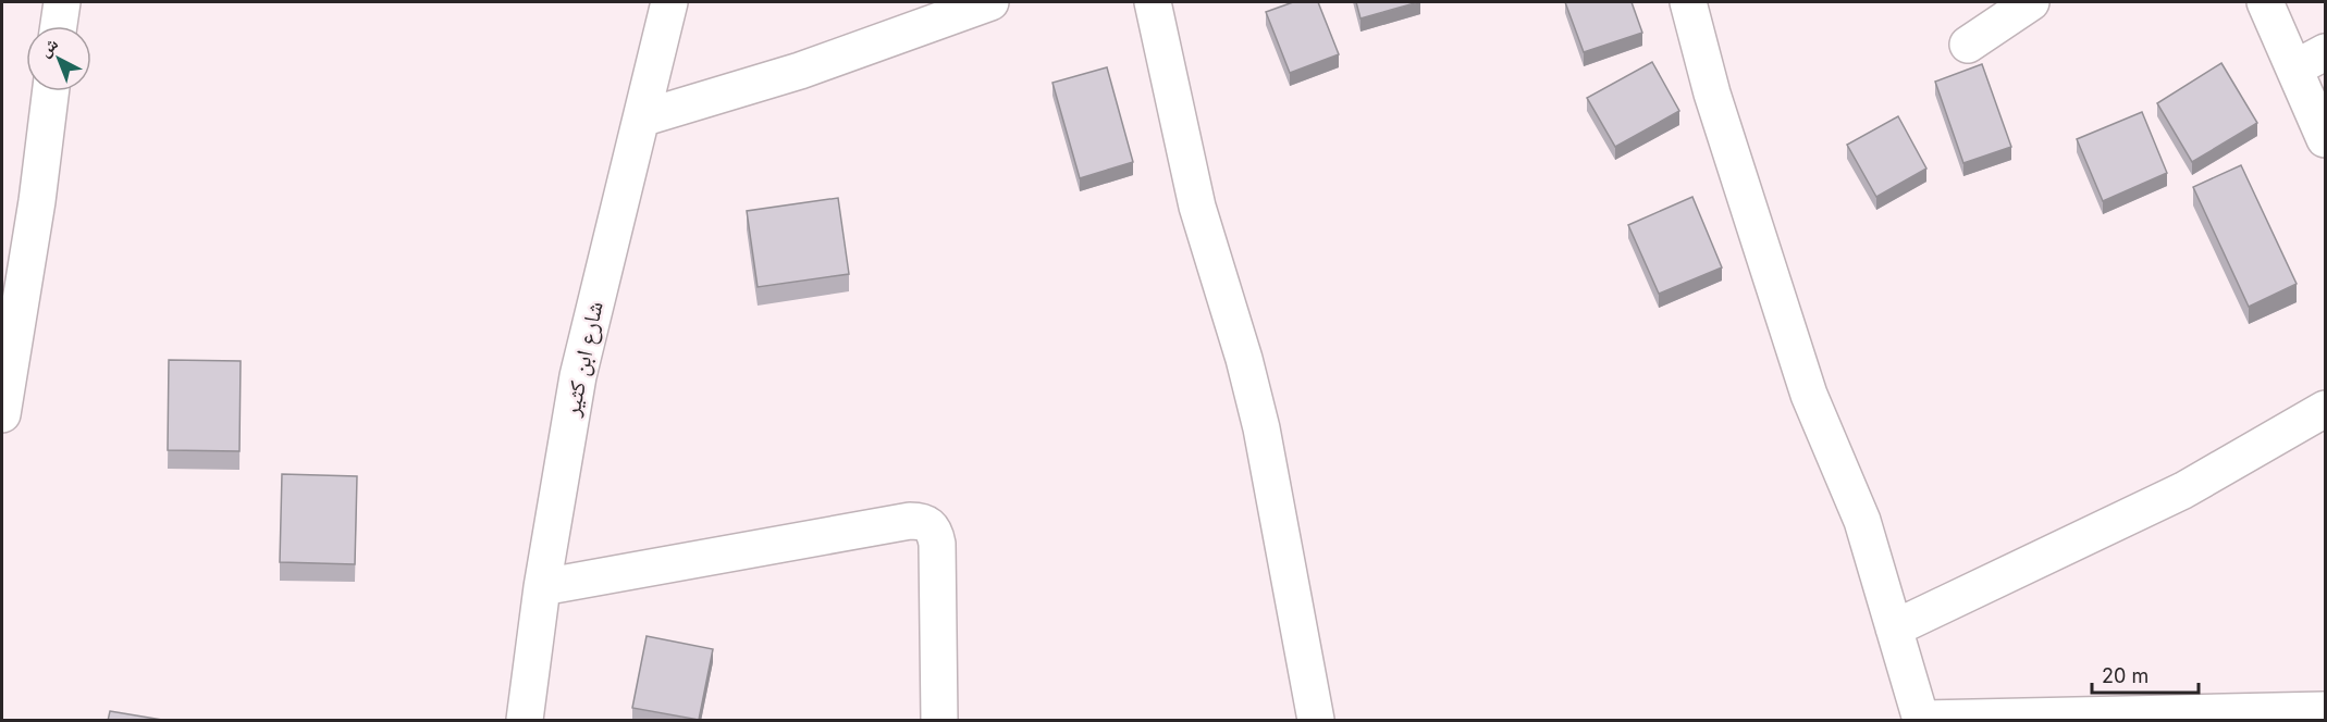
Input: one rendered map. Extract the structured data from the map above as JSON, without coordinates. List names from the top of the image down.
{
  "streets": {
    "street": ["شارع ابن كثير"]
  },
  "scale_bar": "20 m",
  "north": "top left"
}
